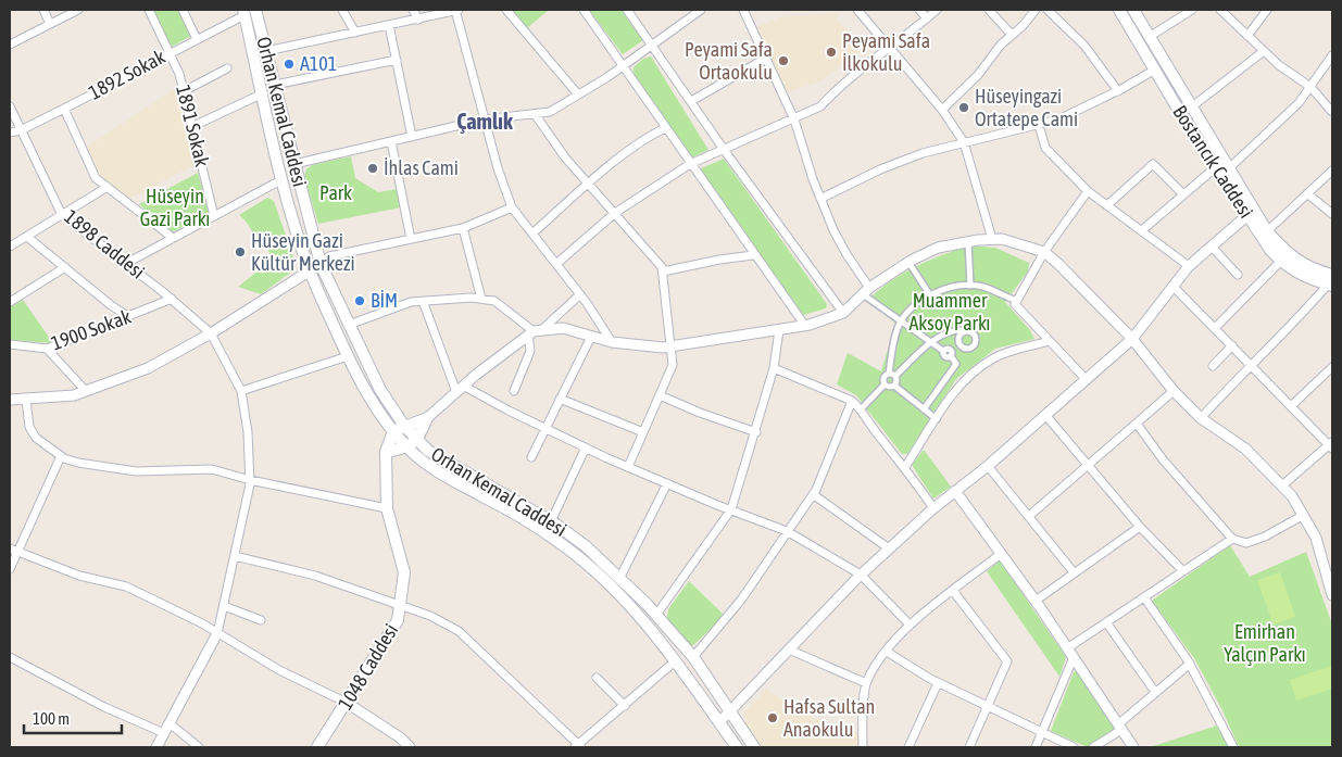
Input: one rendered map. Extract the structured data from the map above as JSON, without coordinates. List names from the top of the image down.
{
  "streets": {
    "main road": ["Orhan Kemal Caddesi", "Bostancık Caddesi", "1048 Caddesi"],
    "street": [
      "1892 Sokak",
      "1891 Sokak",
      "1898 Caddesi",
      "1900 Sokak"
    ]
  },
  "crossings": [
    ["1892 Sokak", "Orhan Kemal Caddesi"],
    ["1892 Sokak", "1891 Sokak"],
    ["1892 Sokak", "1898 Caddesi"],
    ["Orhan Kemal Caddesi", "1048 Caddesi"],
    ["1898 Caddesi", "1900 Sokak"]
  ],
  "districts": ["Çamlık"],
  "parks": [
    "Park",
    "Hüseyin Gazi Parkı",
    "Muammer Aksoy Parkı",
    "Emirhan Yalçın Parkı"
  ],
  "places": [
    "Peyami Safa İlkokulu",
    "Peyami Safa Ortaokulu",
    "A101",
    "Hüseyingazi Ortatepe Cami",
    "İhlas Cami",
    "Hüseyin Gazi Kültür Merkezi",
    "BİM",
    "Hafsa Sultan Anaokulu"
  ],
  "scale_bar": "100 m"
}
